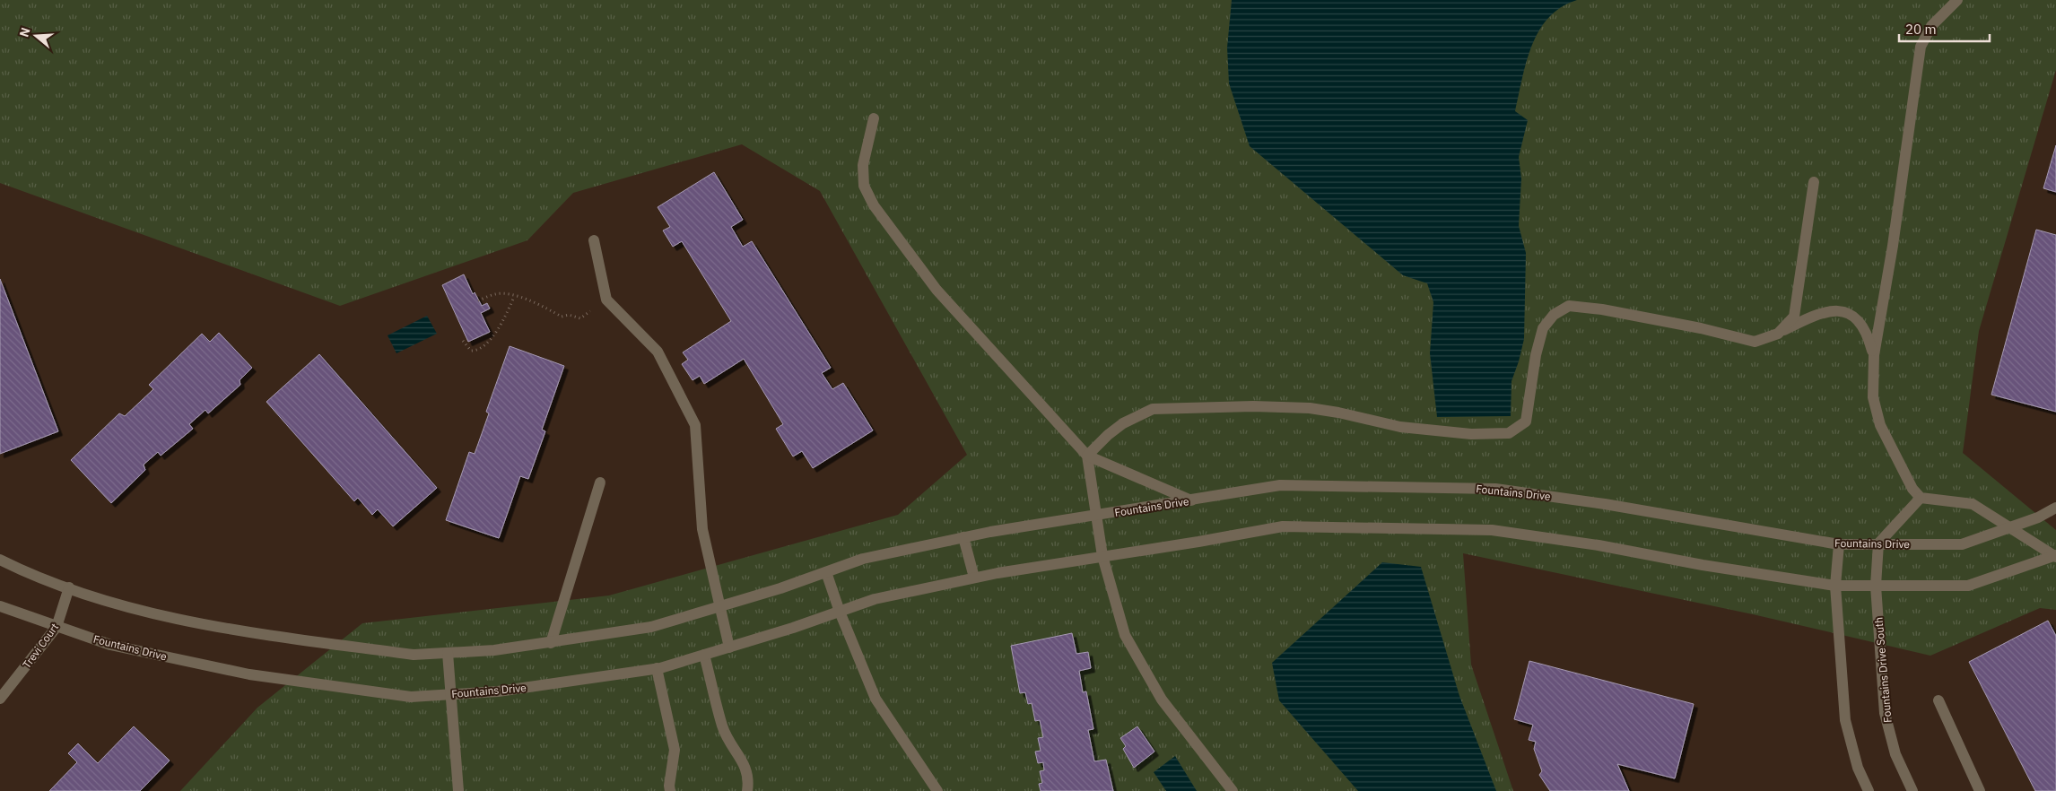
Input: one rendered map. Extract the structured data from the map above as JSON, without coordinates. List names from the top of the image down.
{
  "streets": {
    "street": ["Fountains Drive", "Trevi Court", "Fountains Drive South"]
  },
  "crossings": [
    ["Fountains Drive", "Trevi Court"],
    ["Fountains Drive", "Fountains Drive South"]
  ],
  "scale_bar": "20 m",
  "north": "left"
}
